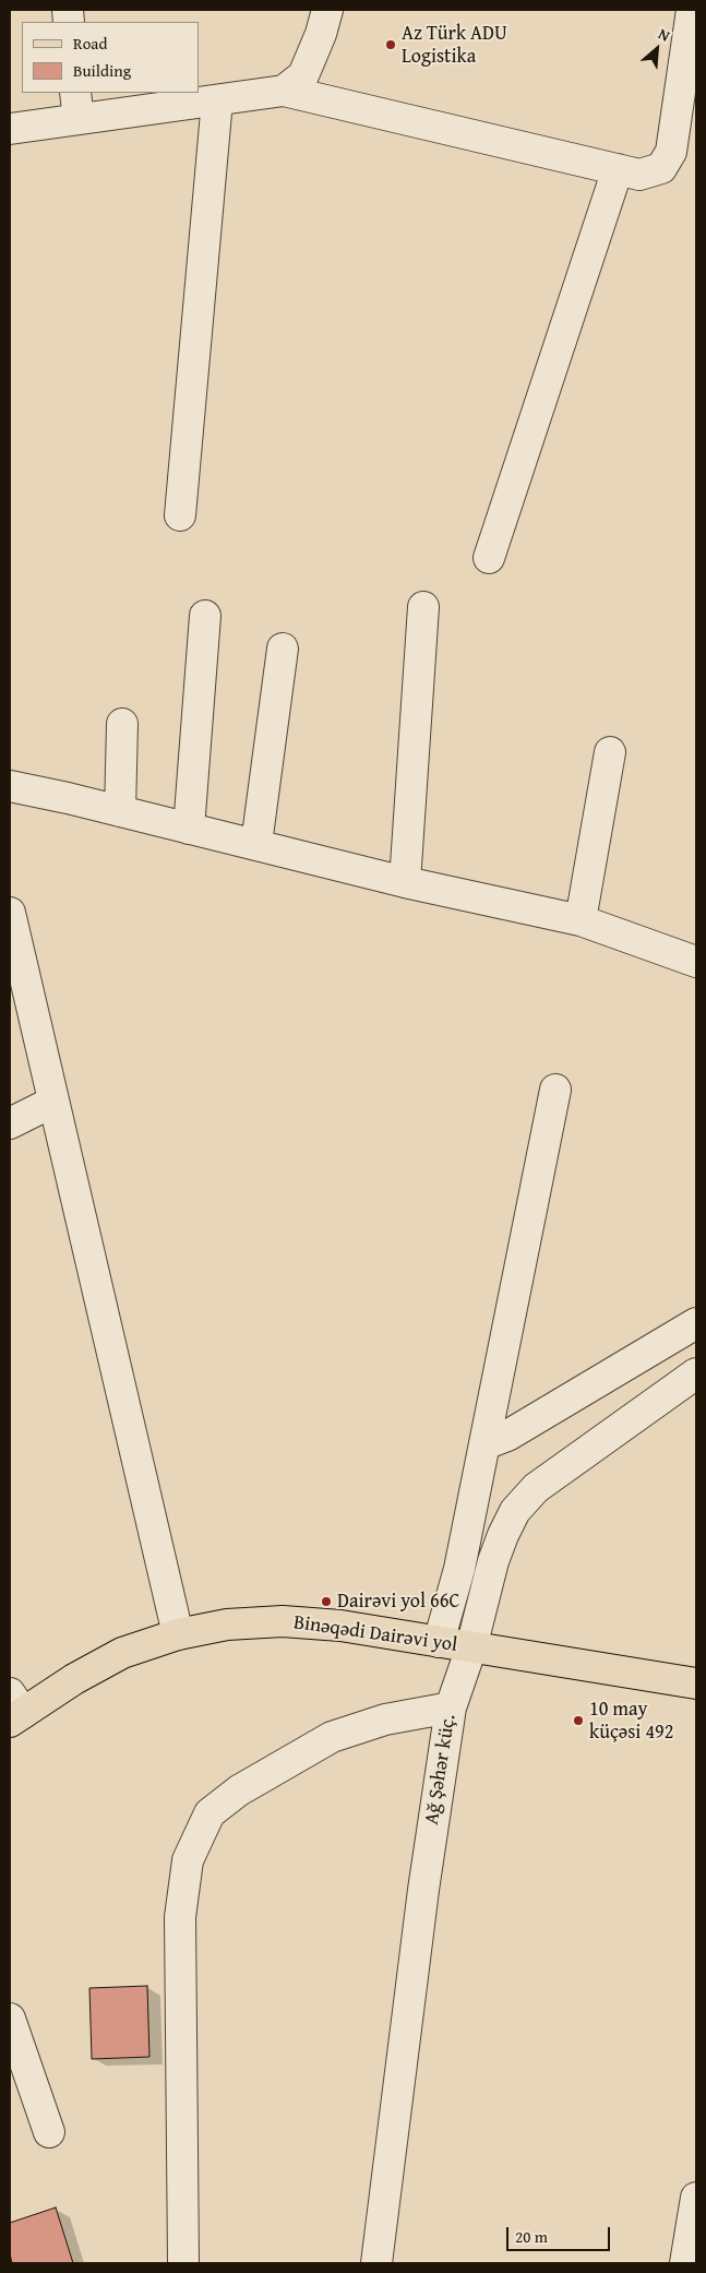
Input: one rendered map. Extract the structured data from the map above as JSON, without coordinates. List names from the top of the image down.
{
  "streets": {
    "main road": ["Binəqədi Dairəvi yol"],
    "street": ["Ağ Şəhər küç."]
  },
  "crossings": [
    ["Binəqədi Dairəvi yol", "Ağ Şəhər küç."]
  ],
  "places": ["Az Türk ADU Logistika", "Dairəvi yol 66C", "10 may küçəsi 492"],
  "legend": ["Road", "Building"],
  "scale_bar": "20 m",
  "north": "top right"
}
